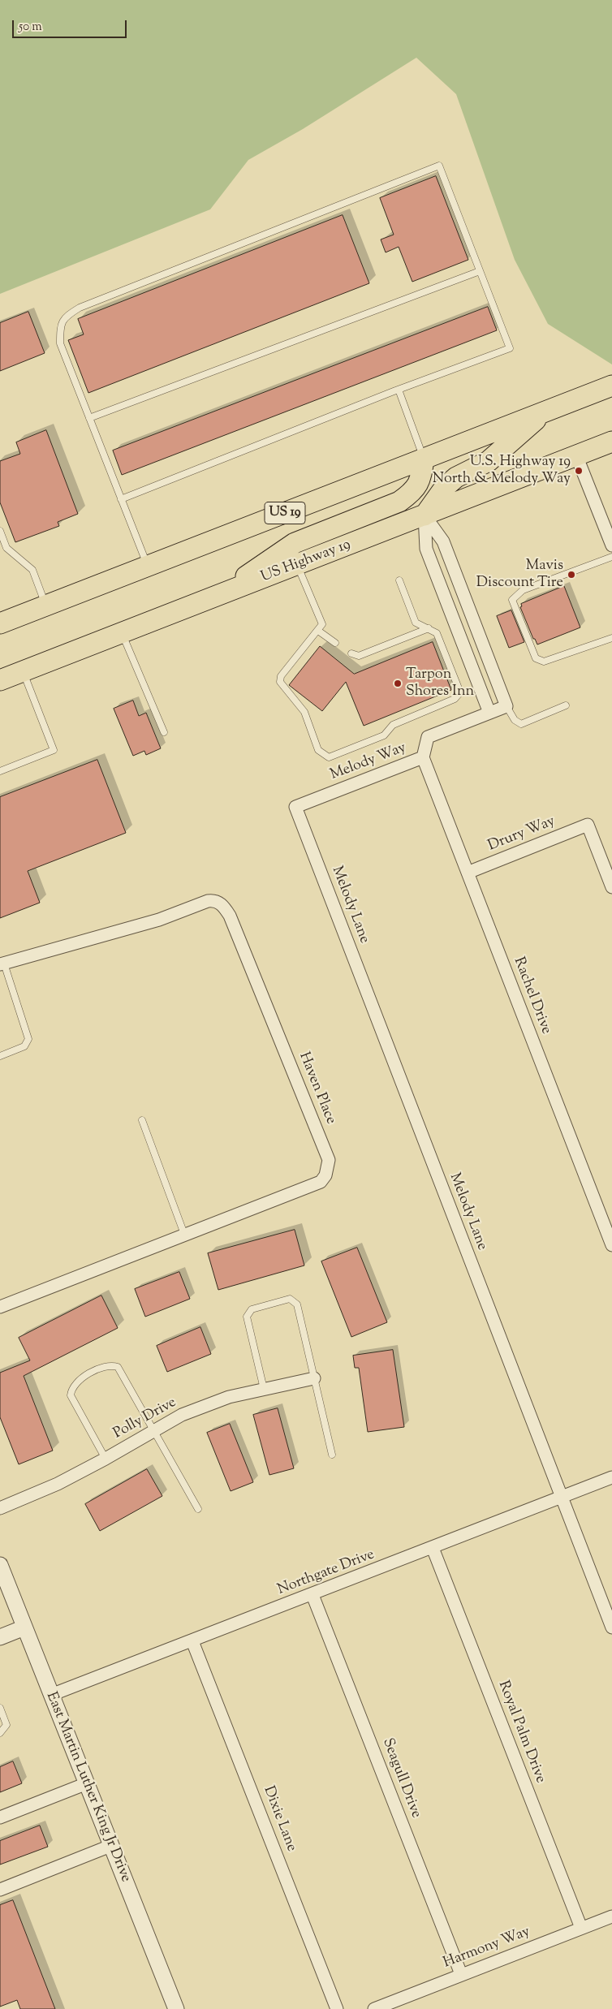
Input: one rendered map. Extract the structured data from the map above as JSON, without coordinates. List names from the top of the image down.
{
  "streets": {
    "highway": ["US 19", "US Highway 19"],
    "street": [
      "Melody Way",
      "Drury Way",
      "Melody Lane",
      "Rachel Drive",
      "Haven Place",
      "Polly Drive",
      "Northgate Drive",
      "Royal Palm Drive",
      "Seagull Drive",
      "East Martin Luther King Jr Drive",
      "Dixie Lane",
      "Harmony Way"
    ]
  },
  "crossings": [
    ["Melody Way", "Melody Lane"],
    ["Melody Way", "Rachel Drive"],
    ["Drury Way", "Rachel Drive"],
    ["Melody Lane", "Northgate Drive"],
    ["Northgate Drive", "Royal Palm Drive"],
    ["Northgate Drive", "Seagull Drive"],
    ["Northgate Drive", "East Martin Luther King Jr Drive"],
    ["Northgate Drive", "Dixie Lane"],
    ["Royal Palm Drive", "Harmony Way"],
    ["Seagull Drive", "Harmony Way"]
  ],
  "places": ["U.S. Highway 19 North & Melody Way", "Mavis Discount Tire", "Tarpon Shores Inn"],
  "scale_bar": "50 m"
}
